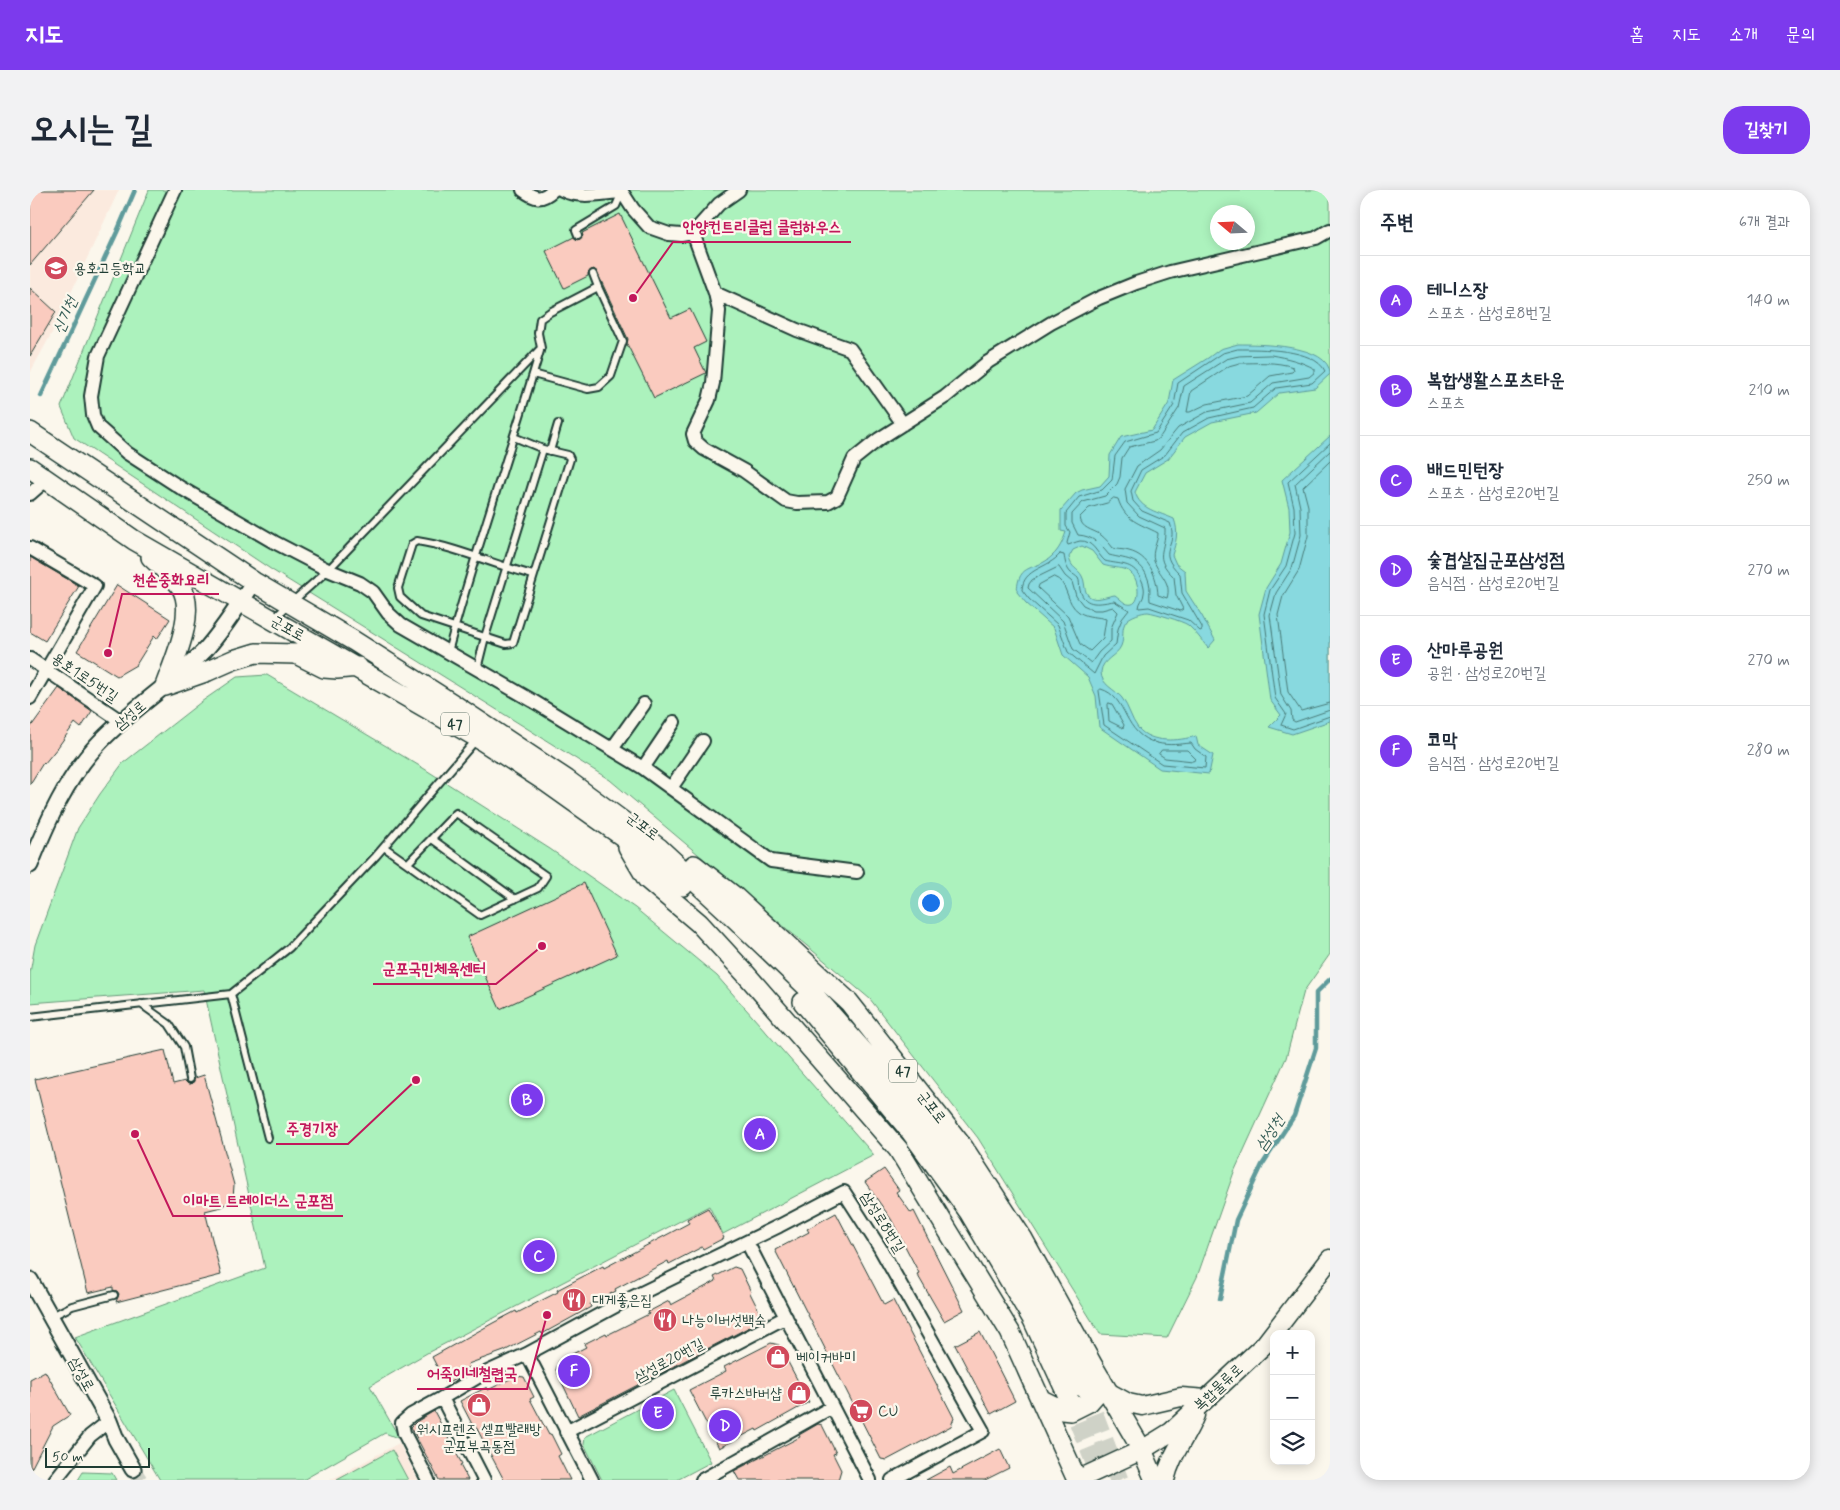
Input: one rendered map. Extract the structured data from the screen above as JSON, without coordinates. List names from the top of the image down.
{
  "streets": {
    "main road": ["군포로", "47", "복합물류로"],
    "street": [
      "용호1로5번길",
      "삼성로",
      "삼성로8번길",
      "삼성로20번길"
    ]
  },
  "crossings": [
    ["군포로", "삼성로"],
    ["군포로", "복합물류로"],
    ["용호1로5번길", "삼성로"]
  ],
  "water": ["신기천", "삼성천"],
  "places": {
    "school or university": ["용호고등학교"],
    "other": [
      "안양컨트리클럽 클럽하우스",
      "천손중화요리",
      "군포국민체육센터",
      "주경기장",
      "이마트 트레이더스 군포점",
      "어죽이네철렵국"
    ],
    "restaurant": ["대게좋은집", "나능이버섯백숙"],
    "shop": ["베이커바미", "루카스바버샵", "워시프렌즈 셀프빨래방 군포부곡동점"],
    "supermarket": ["CU"]
  },
  "scale_bar": "50 m",
  "north": "left",
  "page": {
    "header": "지도",
    "nav": [
      "홈",
      "지도",
      "소개",
      "문의"
    ],
    "buttons": "길찾기",
    "title": "오시는 길",
    "heading": ["주변", "6개 결과"],
    "list": [
      {
        "mark": "A",
        "name": "테니스장",
        "note": "스포츠 · 삼성로8번길",
        "value": "140 m"
      },
      {
        "mark": "B",
        "name": "복합생활스포츠타운",
        "note": "스포츠",
        "value": "210 m"
      },
      {
        "mark": "C",
        "name": "배드민턴장",
        "note": "스포츠 · 삼성로20번길",
        "value": "250 m"
      },
      {
        "mark": "D",
        "name": "숯겹살집군포삼성점",
        "note": "음식점 · 삼성로20번길",
        "value": "270 m"
      },
      {
        "mark": "E",
        "name": "산마루공원",
        "note": "공원 · 삼성로20번길",
        "value": "270 m"
      },
      {
        "mark": "F",
        "name": "코막",
        "note": "음식점 · 삼성로20번길",
        "value": "280 m"
      }
    ],
    "pins": [
      "B",
      "A",
      "C",
      "F",
      "E",
      "D"
    ],
    "map_buttons": ["+", "−"],
    "scale": "50 m"
  }
}
